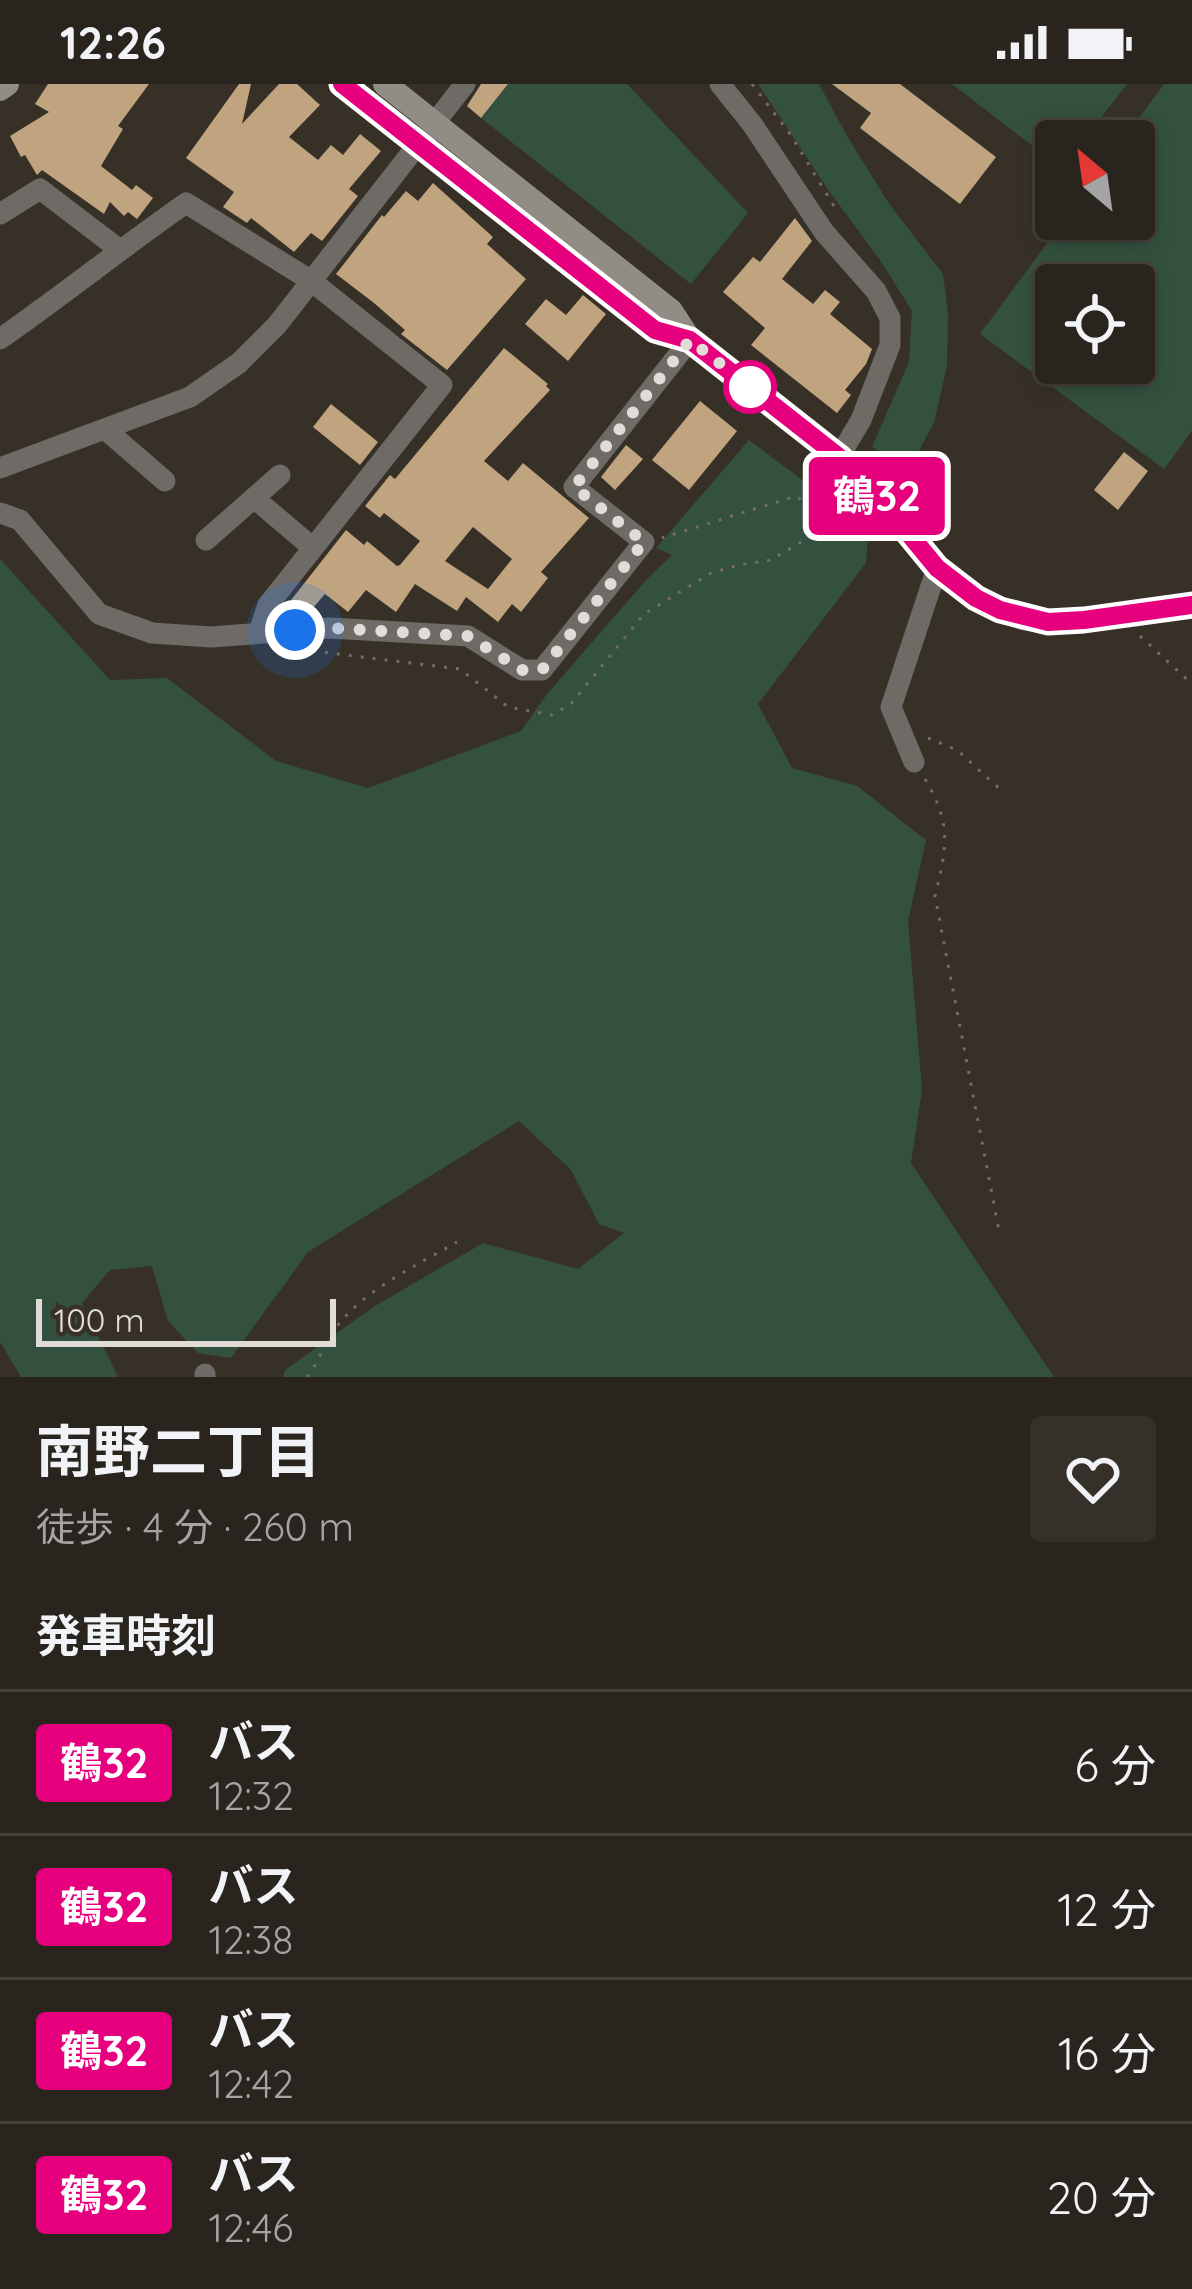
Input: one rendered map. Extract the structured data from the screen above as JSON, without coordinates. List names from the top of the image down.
{
  "lines": ["bus line 鶴32"],
  "scale_bar": "100 m",
  "north": "top left",
  "page": {
    "status": "12:26",
    "on_map": "鶴32",
    "scale": "100 m",
    "heading": [
      ["南野二丁目", "徒歩 · 4 分 · 260 m"],
      "発車時刻"
    ],
    "list": [
      {
        "mark": "鶴32",
        "name": "バス",
        "note": "12:32",
        "value": "6 分"
      },
      {
        "mark": "鶴32",
        "name": "バス",
        "note": "12:38",
        "value": "12 分"
      },
      {
        "mark": "鶴32",
        "name": "バス",
        "note": "12:42",
        "value": "16 分"
      },
      {
        "mark": "鶴32",
        "name": "バス",
        "note": "12:46",
        "value": "20 分"
      }
    ]
  }
}
